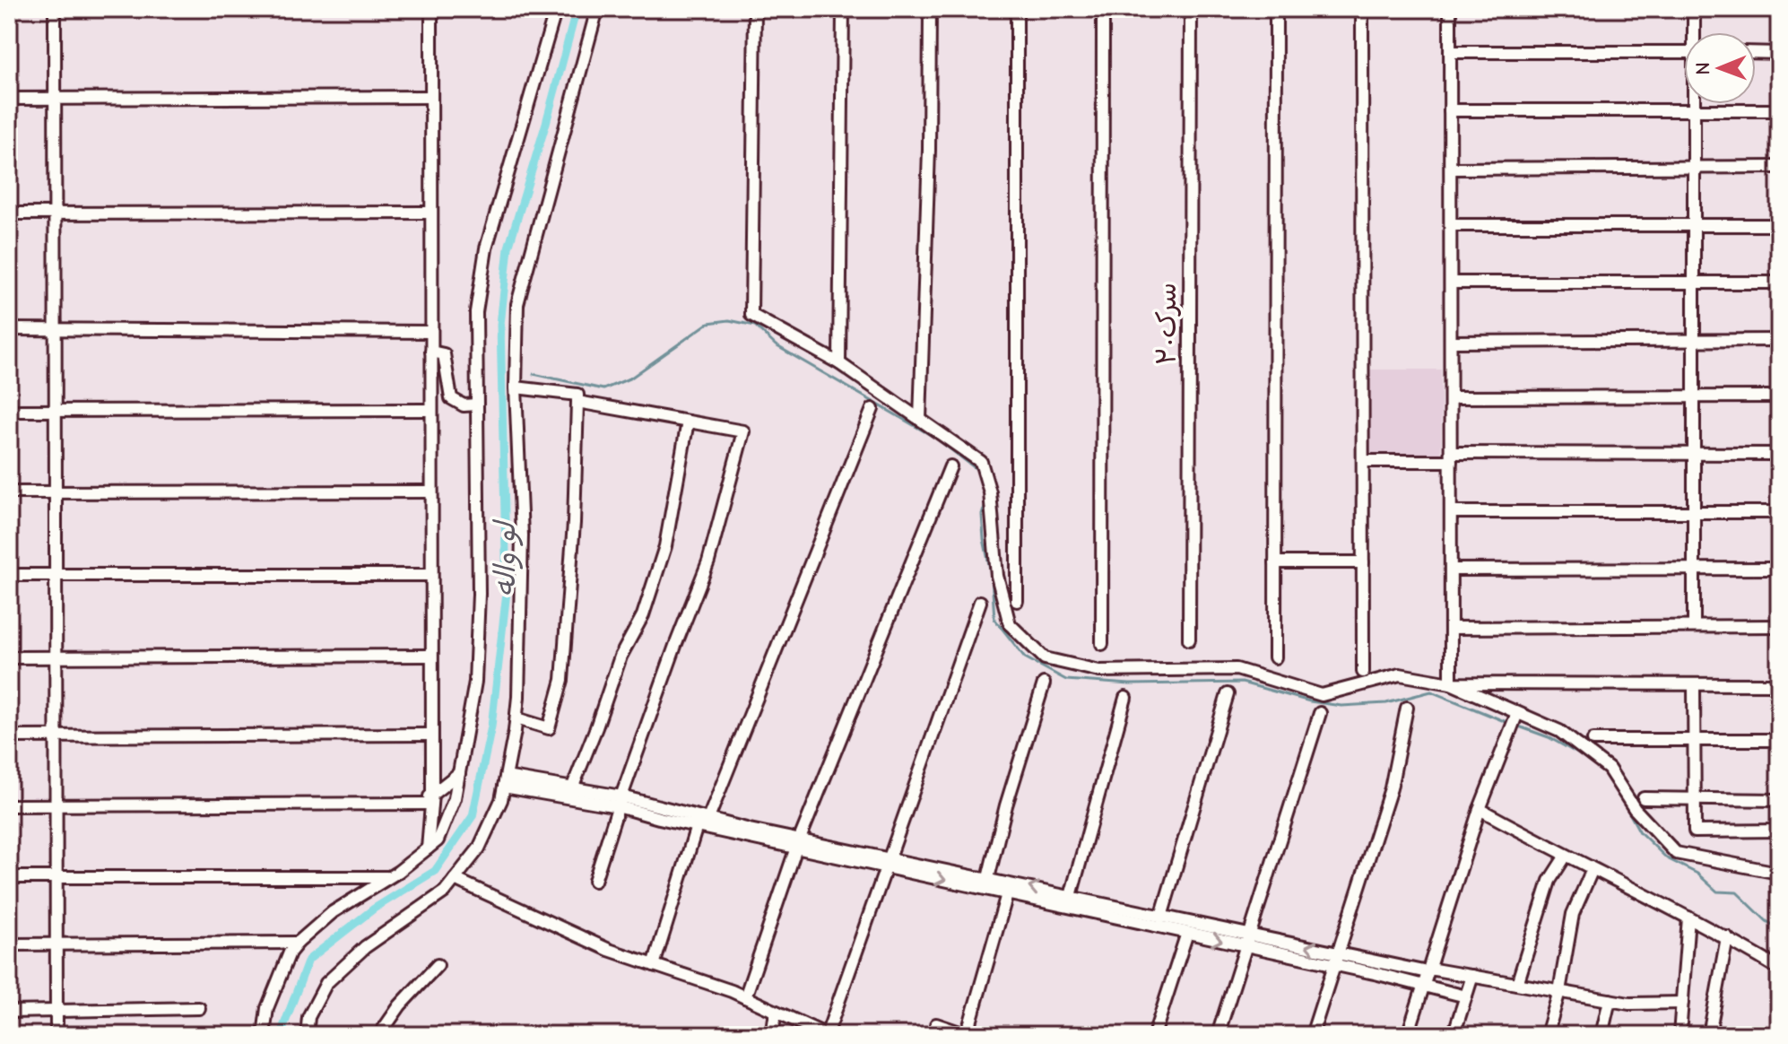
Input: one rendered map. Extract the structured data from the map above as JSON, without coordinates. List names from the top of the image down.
{
  "streets": {
    "street": ["سرک۲۰"]
  },
  "water": ["لو واله"],
  "north": "left"
}
